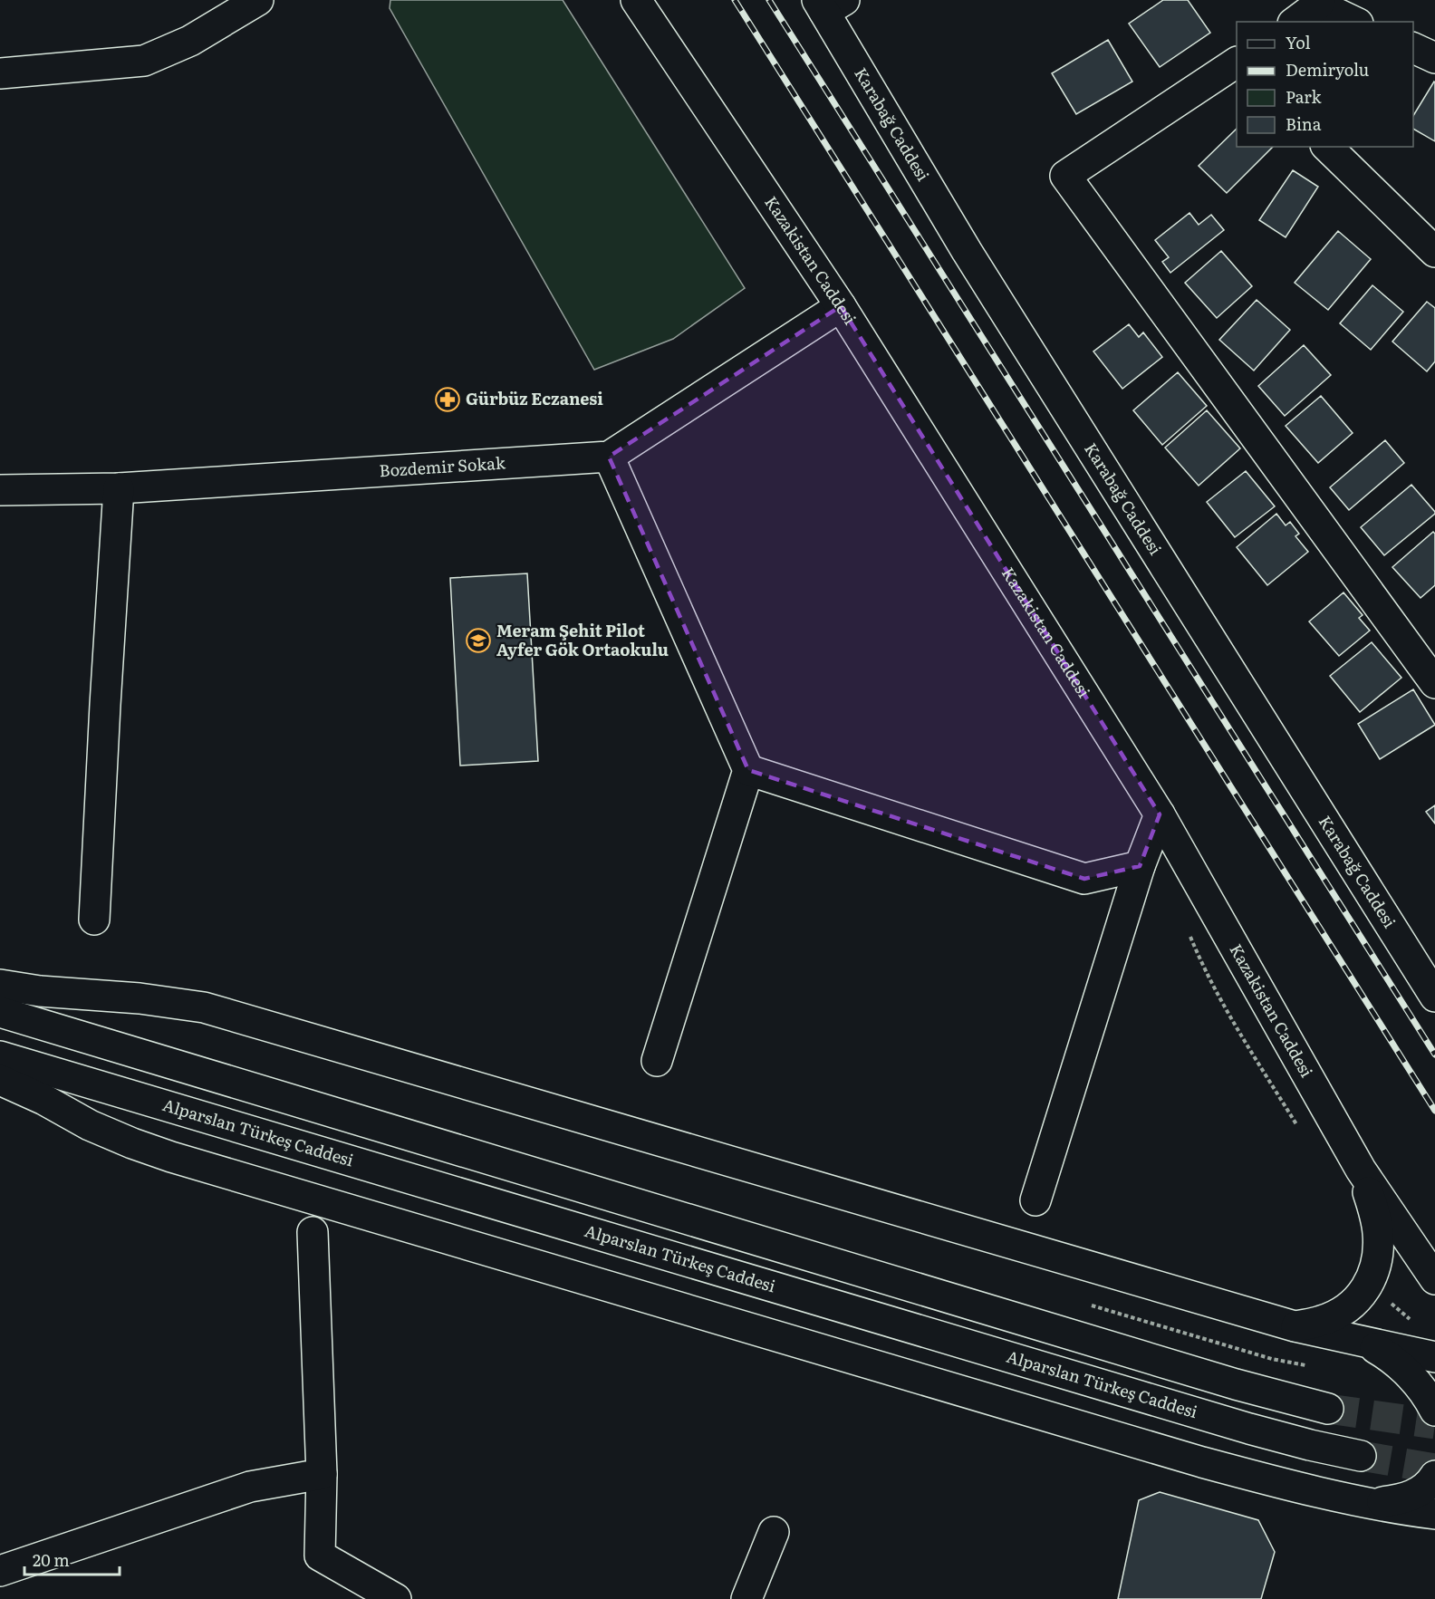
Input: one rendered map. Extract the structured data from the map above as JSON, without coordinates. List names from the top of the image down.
{
  "streets": {
    "main road": [
      "Karabağ Caddesi",
      "Kazakistan Caddesi",
      "Bozdemir Sokak",
      "Alparslan Türkeş Caddesi"
    ]
  },
  "crossings": [
    ["Kazakistan Caddesi", "Bozdemir Sokak"]
  ],
  "places": {
    "pharmacy": ["Gürbüz Eczanesi"],
    "school or university": ["Meram Şehit Pilot Ayfer Gök Ortaokulu"]
  },
  "legend": [
    "Yol",
    "Demiryolu",
    "Park",
    "Bina"
  ],
  "scale_bar": "20 m"
}
